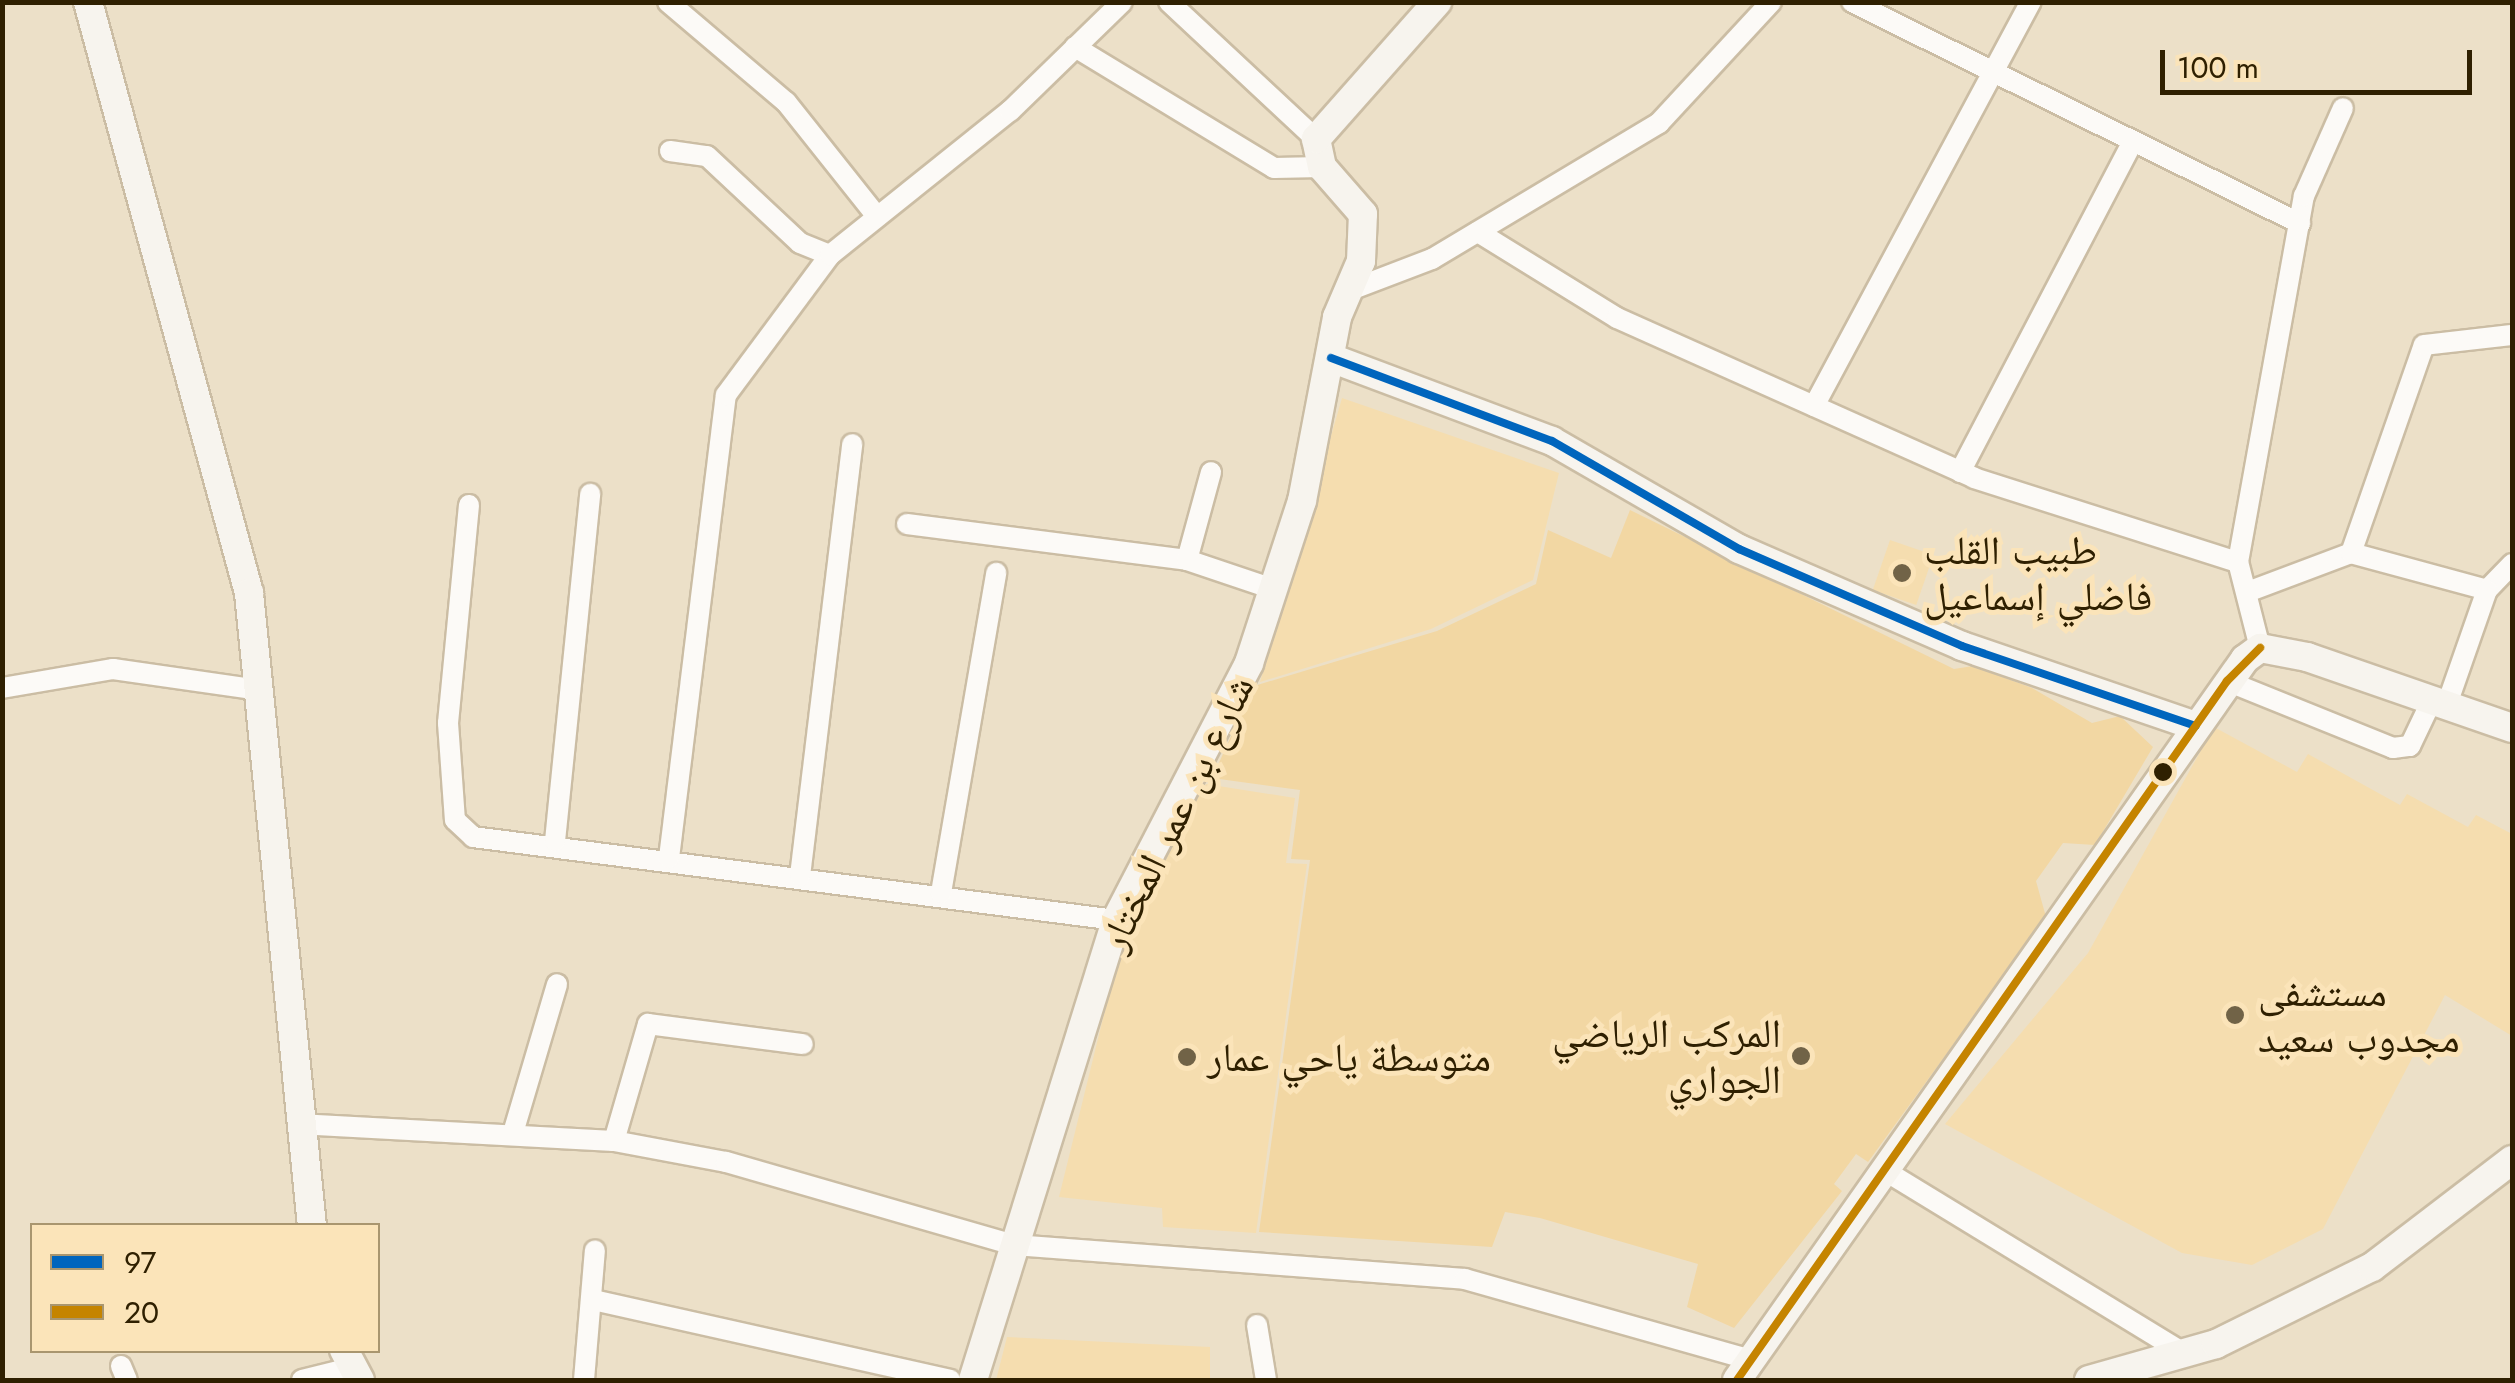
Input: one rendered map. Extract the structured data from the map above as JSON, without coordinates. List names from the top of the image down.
{
  "streets": {
    "street": ["شارع بن عمر المختار"]
  },
  "places": [
    "طبيب القلب فاضلي إسماعيل",
    "مستشفى مجدوب سعيد",
    "المركب الرياضي الجواري",
    "متوسطة ياحي عمار"
  ],
  "lines": ["transit line 97", "transit line 20"],
  "legend": ["97", "20"],
  "scale_bar": "100 m"
}
